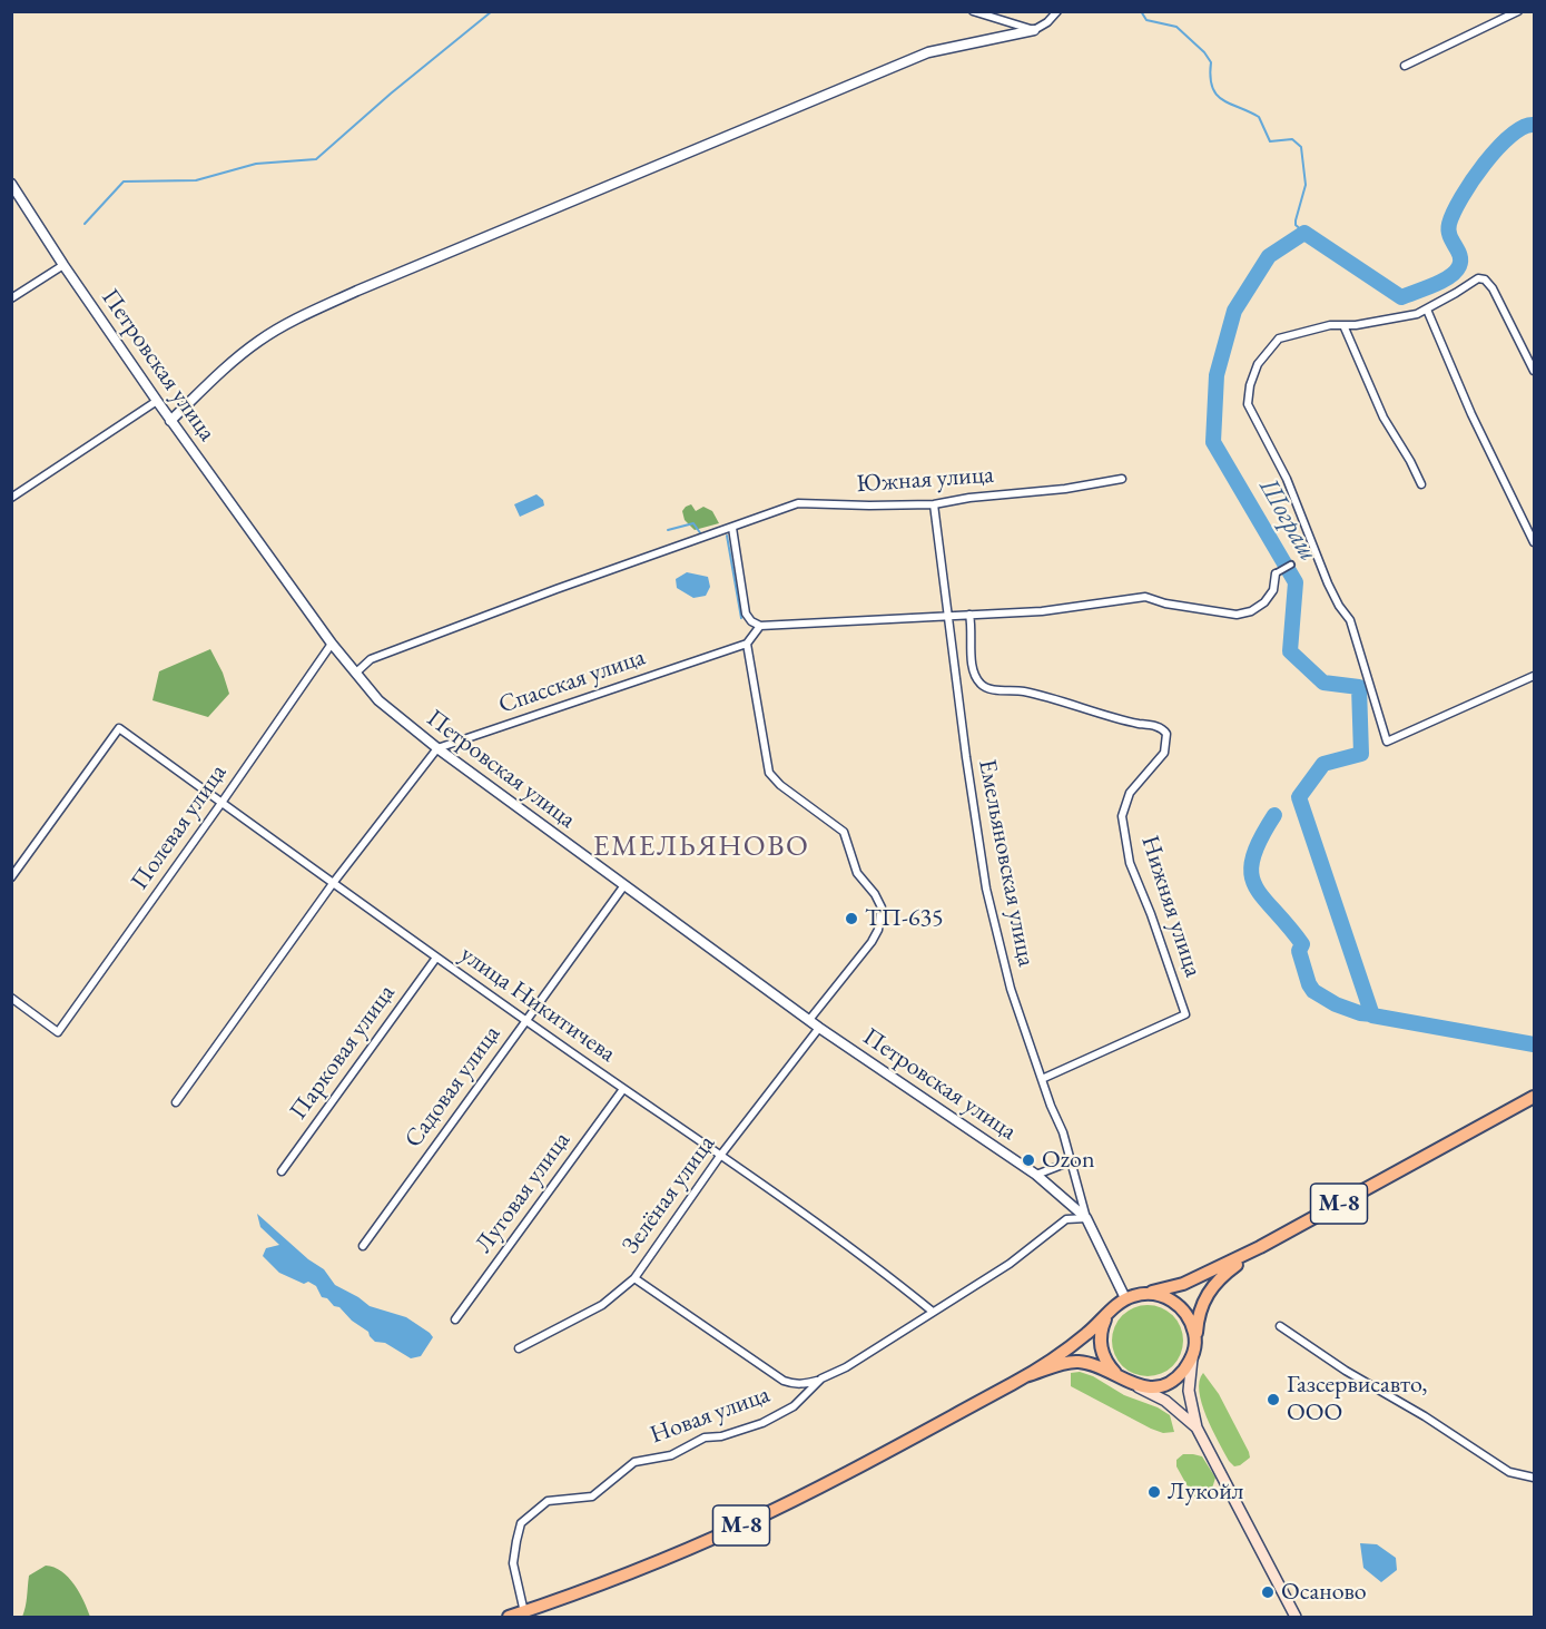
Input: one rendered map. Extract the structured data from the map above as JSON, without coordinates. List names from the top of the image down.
{
  "streets": {
    "main road": ["М-8"],
    "street": [
      "Петровская улица",
      "Южная улица",
      "Спасская улица",
      "Полевая улица",
      "Емельяновская улица",
      "Нижняя улица",
      "улица Никитичева",
      "Парковая улица",
      "Садовая улица",
      "Луговая улица",
      "Зелёная улица",
      "Новая улица"
    ]
  },
  "crossings": [
    ["Петровская улица", "Спасская улица"],
    ["Петровская улица", "Полевая улица"],
    ["Петровская улица", "Емельяновская улица"],
    ["Петровская улица", "Садовая улица"],
    ["Петровская улица", "Зелёная улица"],
    ["Петровская улица", "М-8"],
    ["Петровская улица", "Новая улица"],
    ["Южная улица", "Емельяновская улица"],
    ["Полевая улица", "улица Никитичева"],
    ["Емельяновская улица", "Нижняя улица"],
    ["Емельяновская улица", "Новая улица"],
    ["улица Никитичева", "Парковая улица"],
    ["улица Никитичева", "Садовая улица"],
    ["улица Никитичева", "Луговая улица"],
    ["улица Никитичева", "Зелёная улица"],
    ["улица Никитичева", "Новая улица"],
    ["М-8", "Новая улица"]
  ],
  "districts": ["ЕМЕЛЬЯНОВО"],
  "water": ["Шограш"],
  "places": [
    "ТП-635",
    "Ozon",
    "Газсервисавто, ООО",
    "Лукойл",
    "Осаново"
  ]
}
